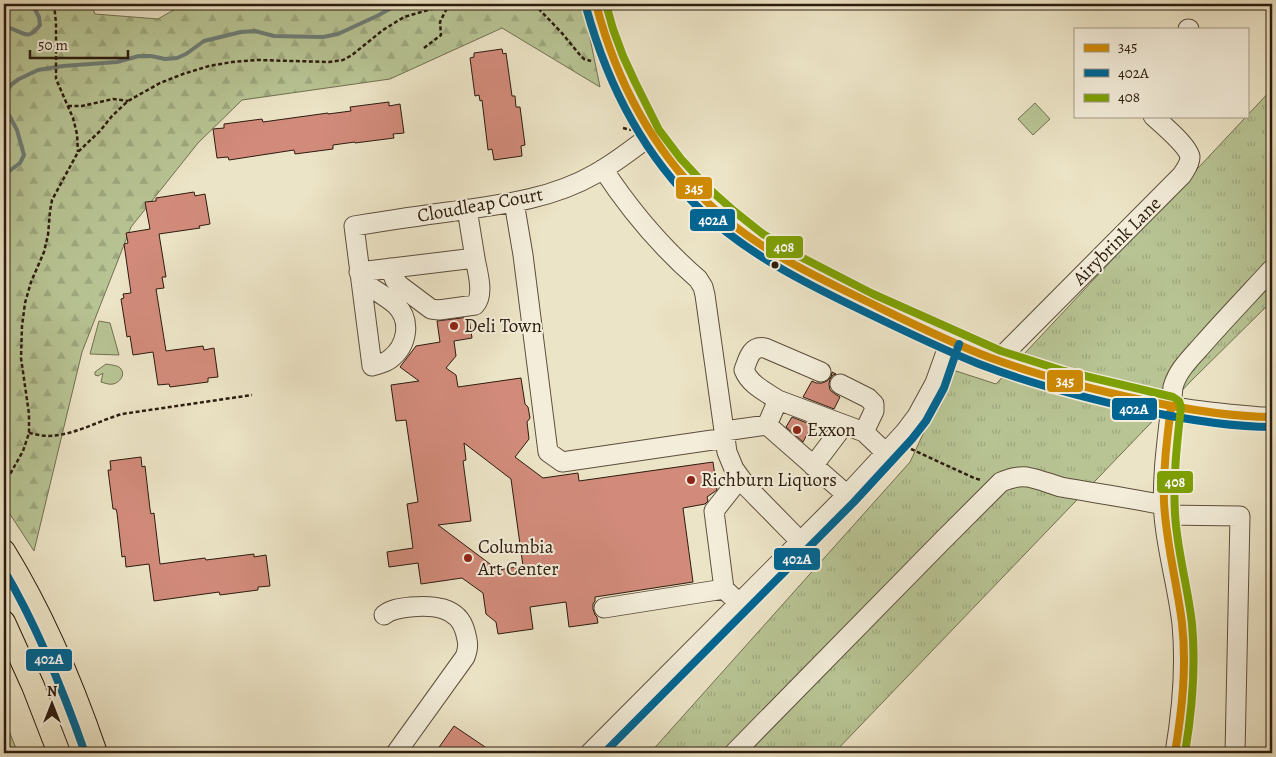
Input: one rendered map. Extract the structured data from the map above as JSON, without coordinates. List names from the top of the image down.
{
  "streets": {
    "street": ["Cloudleap Court", "Airybrink Lane"]
  },
  "places": [
    "Deli Town",
    "Exxon",
    "Richburn Liquors",
    "Columbia Art Center"
  ],
  "lines": ["transit line 345", "transit line 408", "transit line 402A"],
  "legend": ["345", "402A", "408"],
  "scale_bar": "50 m",
  "north": "top"
}
